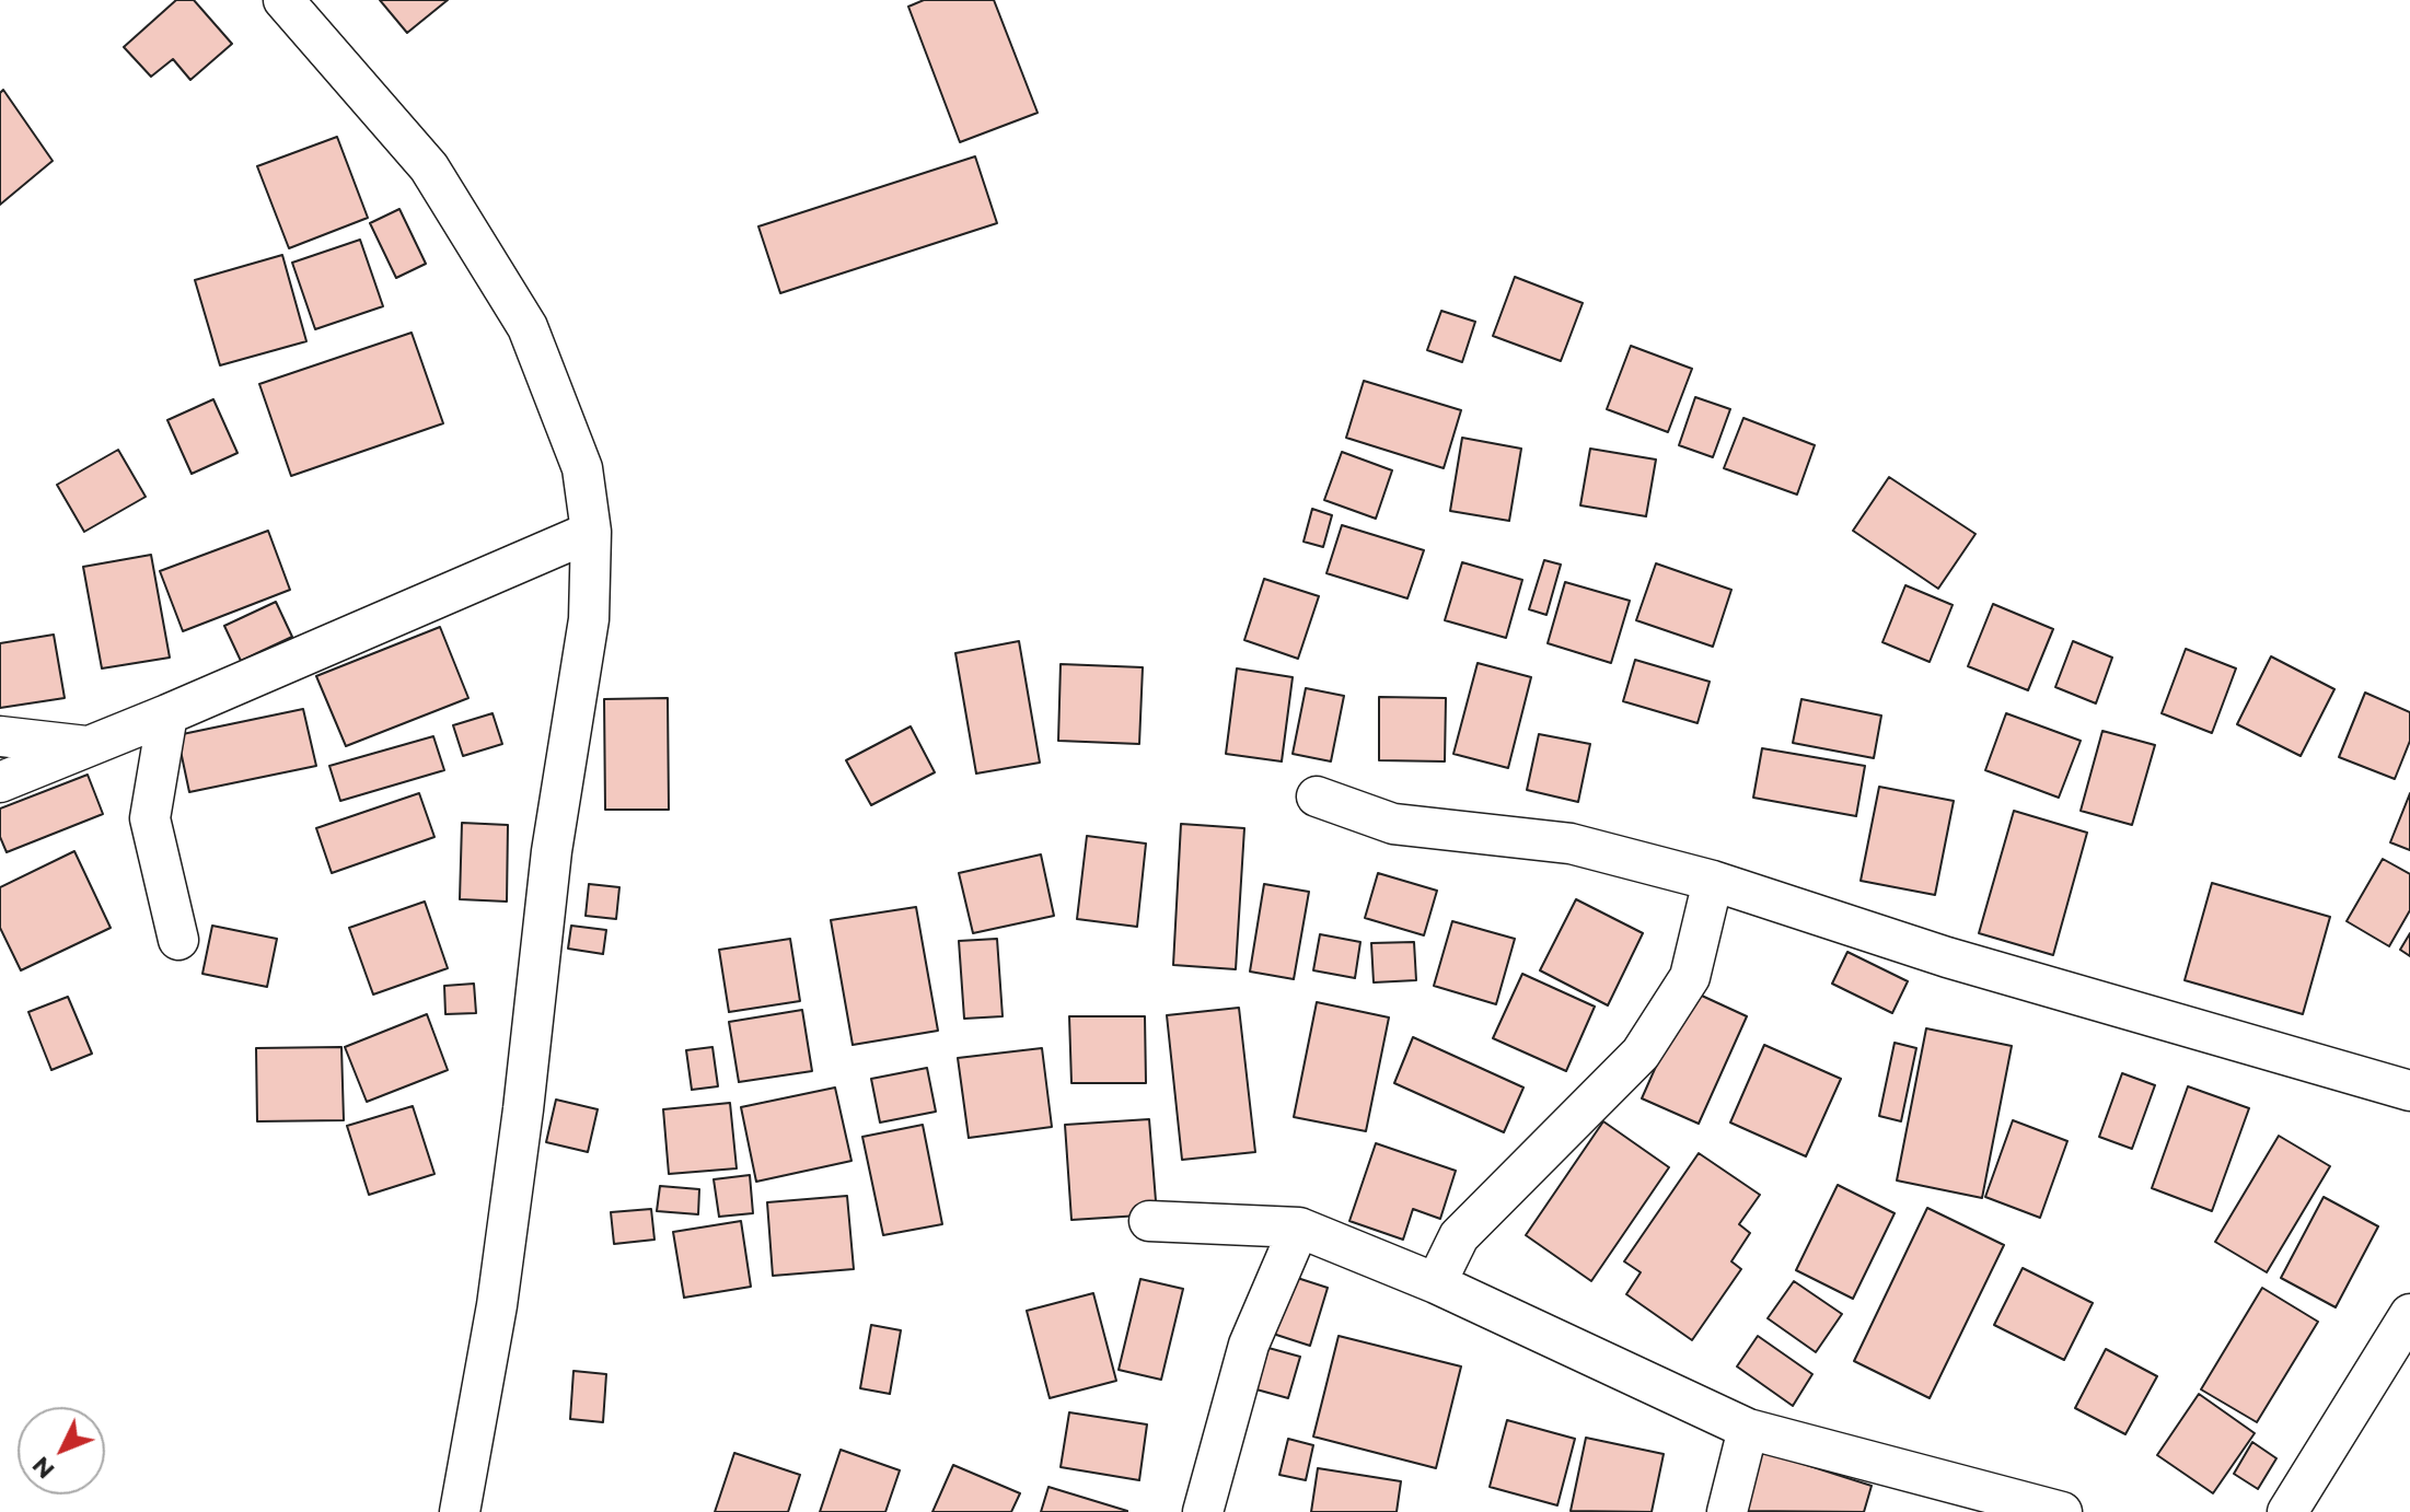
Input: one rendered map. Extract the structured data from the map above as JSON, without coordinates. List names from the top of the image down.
{
  "north": "bottom left"
}
